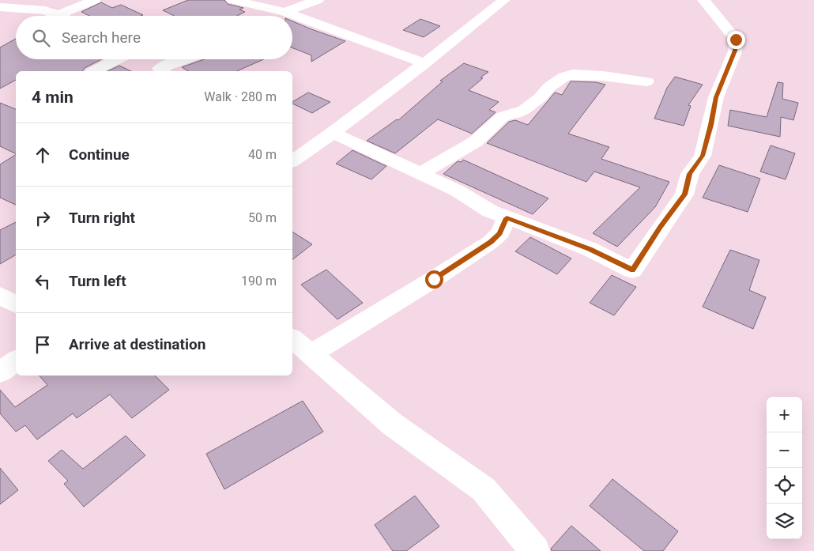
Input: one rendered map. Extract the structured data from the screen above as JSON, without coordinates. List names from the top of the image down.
{
  "page": {
    "search": "Search here",
    "heading": ["4 min", "Walk · 280 m"],
    "list": [
      ["Continue", "40 m"],
      ["Turn right", "50 m"],
      ["Turn left", "190 m"],
      "Arrive at destination"
    ],
    "map_buttons": ["+", "−"]
  }
}
